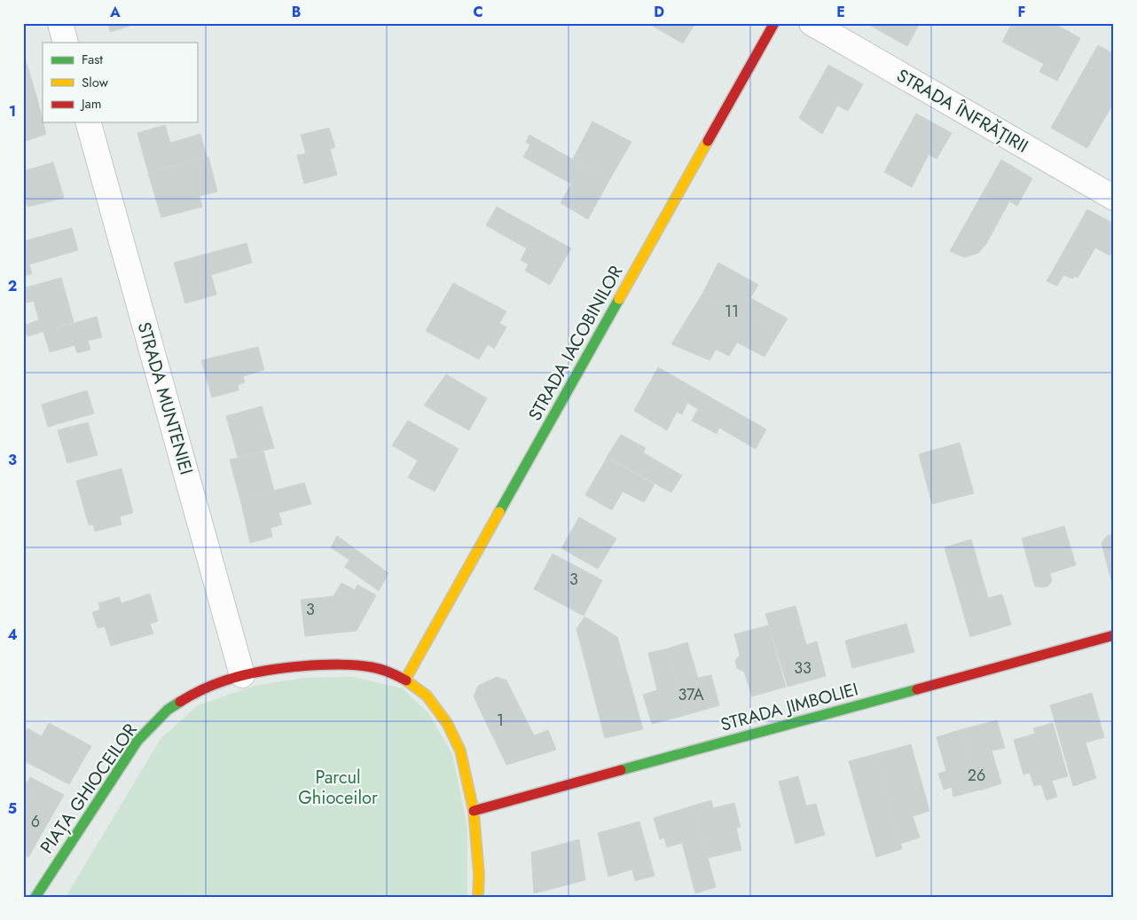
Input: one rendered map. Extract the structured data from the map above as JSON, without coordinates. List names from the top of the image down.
{
  "streets": {
    "street": [
      "STRADA ÎNFRĂȚIRII",
      "STRADA IACOBINILOR",
      "STRADA MUNTENIEI",
      "STRADA JIMBOLIEI",
      "PIAȚA GHIOCEILOR"
    ]
  },
  "crossings": [
    ["STRADA IACOBINILOR", "PIAȚA GHIOCEILOR"],
    ["STRADA MUNTENIEI", "PIAȚA GHIOCEILOR"],
    ["STRADA JIMBOLIEI", "PIAȚA GHIOCEILOR"]
  ],
  "parks": ["Parcul Ghioceilor"],
  "house_numbers": [
    "11",
    "3",
    "3",
    "33",
    "37A",
    "1",
    "26",
    "6"
  ],
  "legend": ["Fast", "Slow", "Jam"],
  "grid": {
    "columns": [
      "A",
      "B",
      "C",
      "D",
      "E",
      "F"
    ],
    "rows": [
      "1",
      "2",
      "3",
      "4",
      "5"
    ]
  }
}
